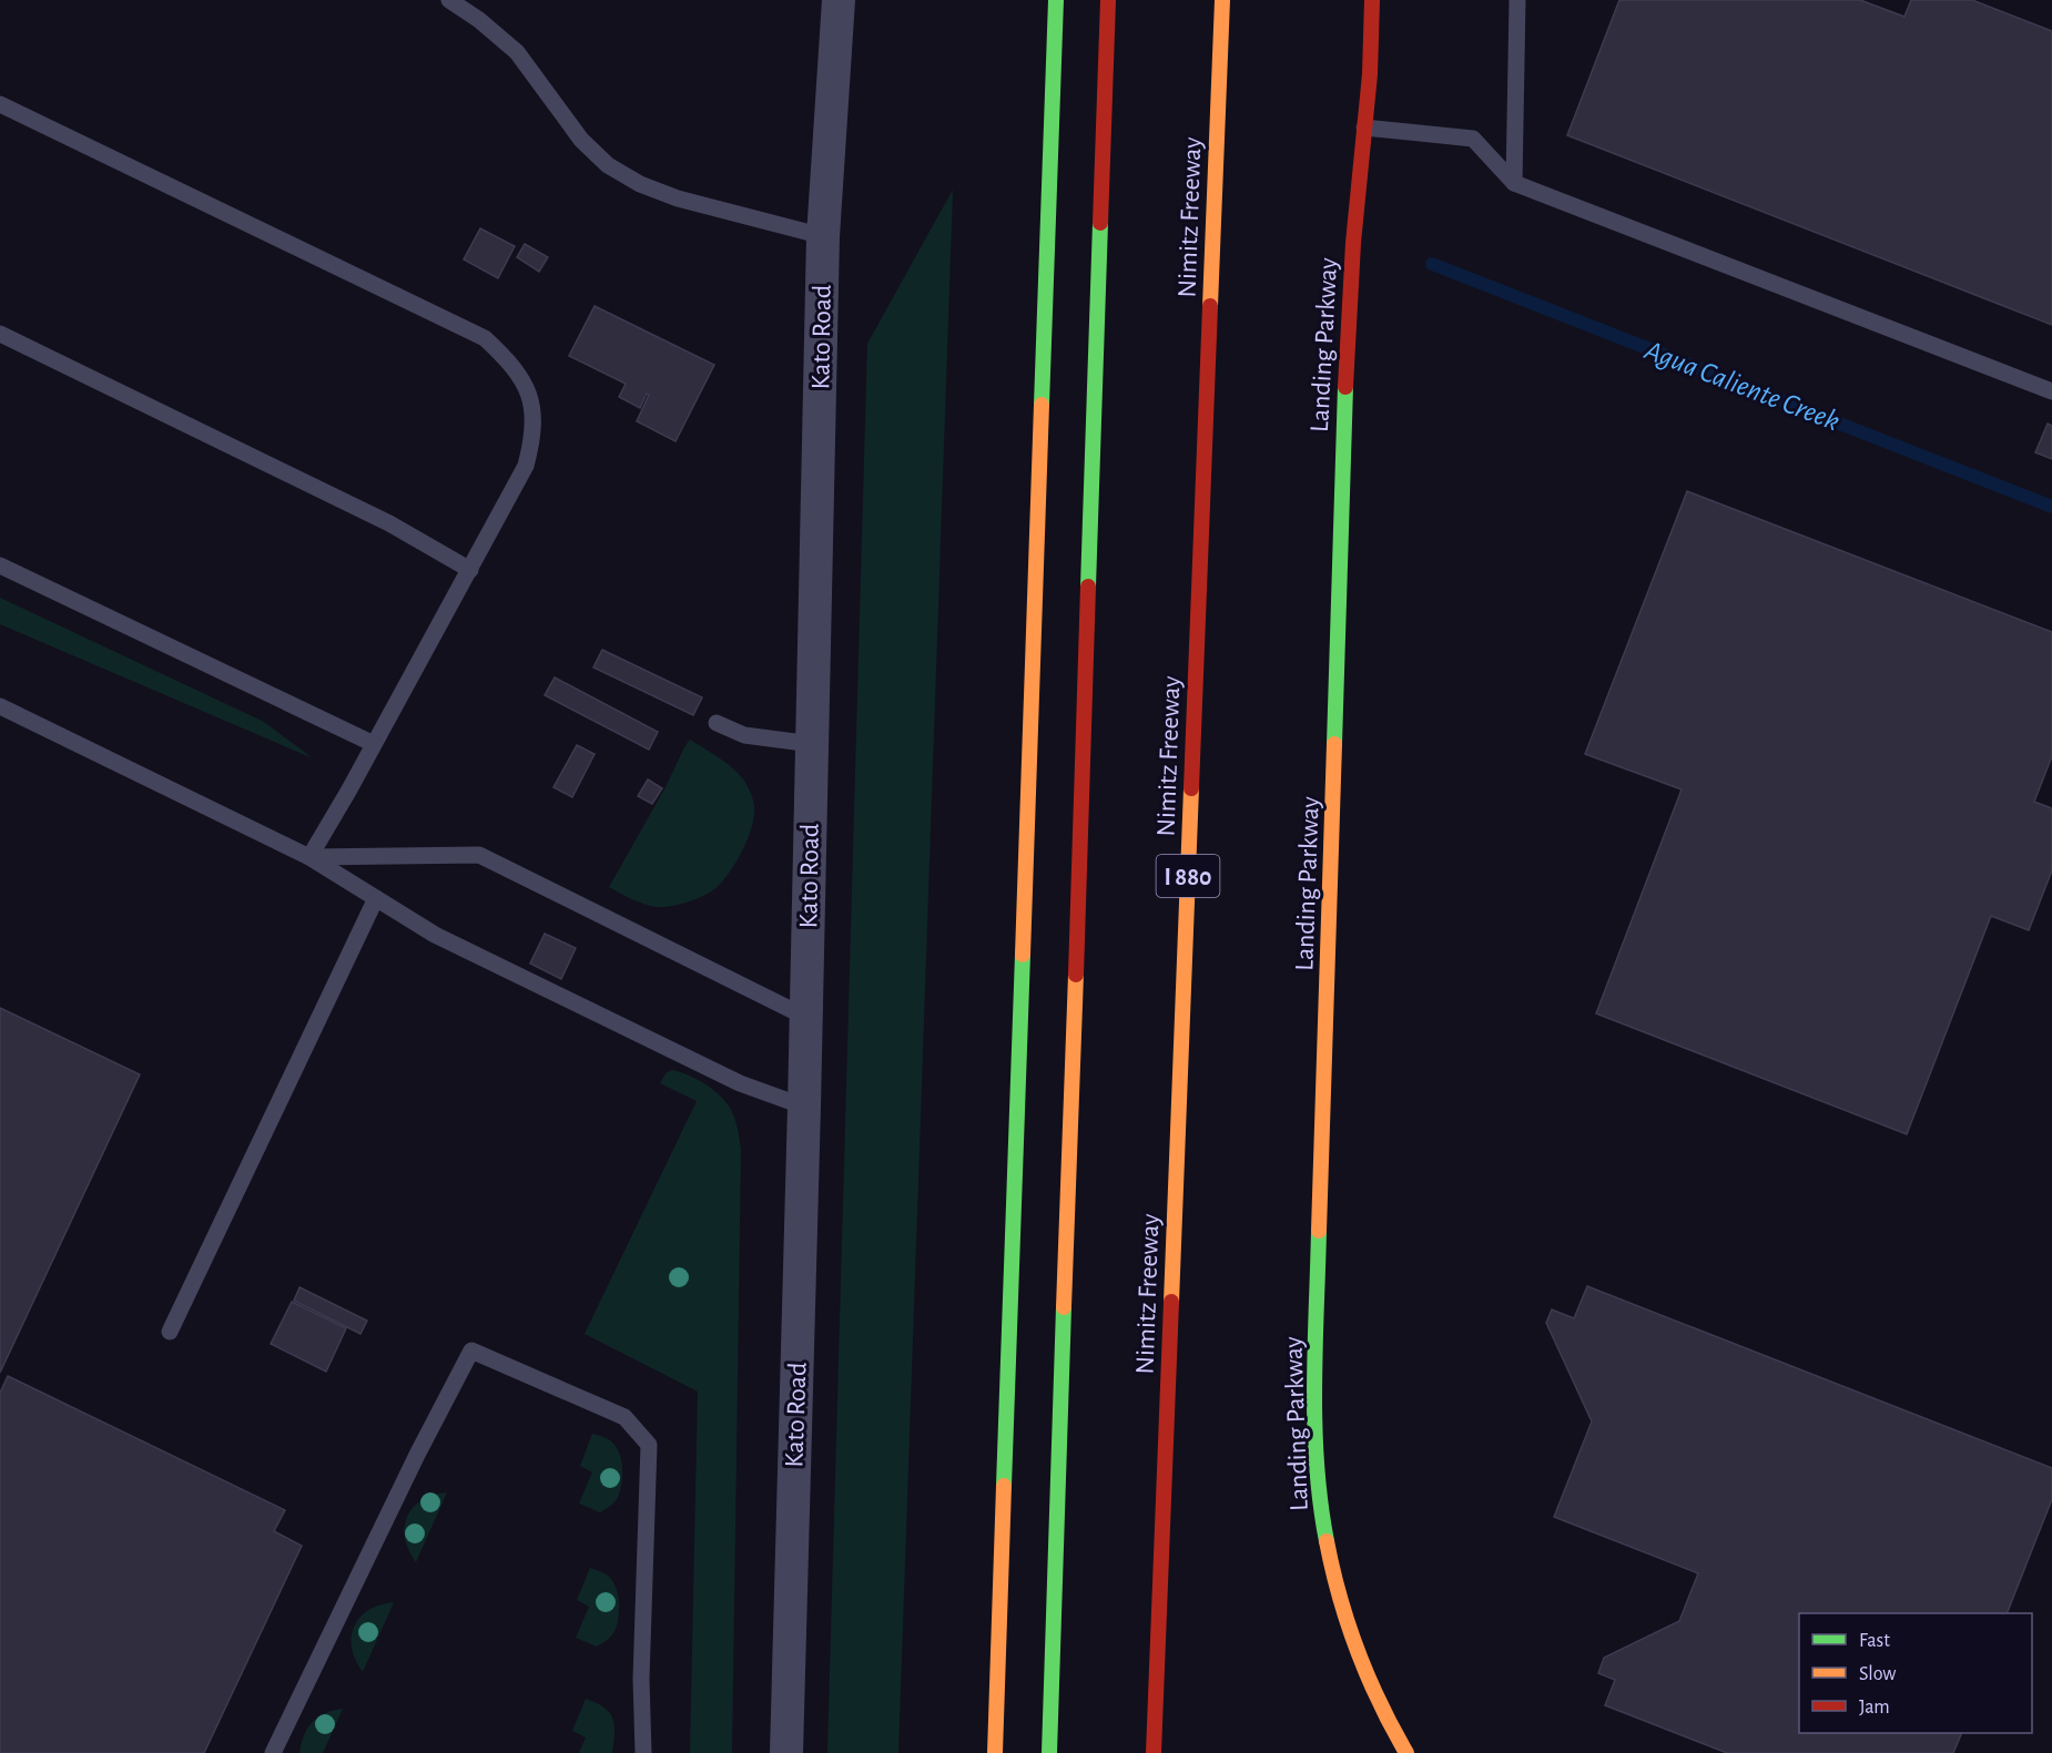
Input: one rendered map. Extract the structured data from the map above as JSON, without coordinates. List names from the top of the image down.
{
  "streets": {
    "main road": ["Nimitz Freeway", "Landing Parkway", "I 880"],
    "street": ["Kato Road"]
  },
  "water": ["Agua Caliente Creek"],
  "legend": ["Fast", "Slow", "Jam"]
}
